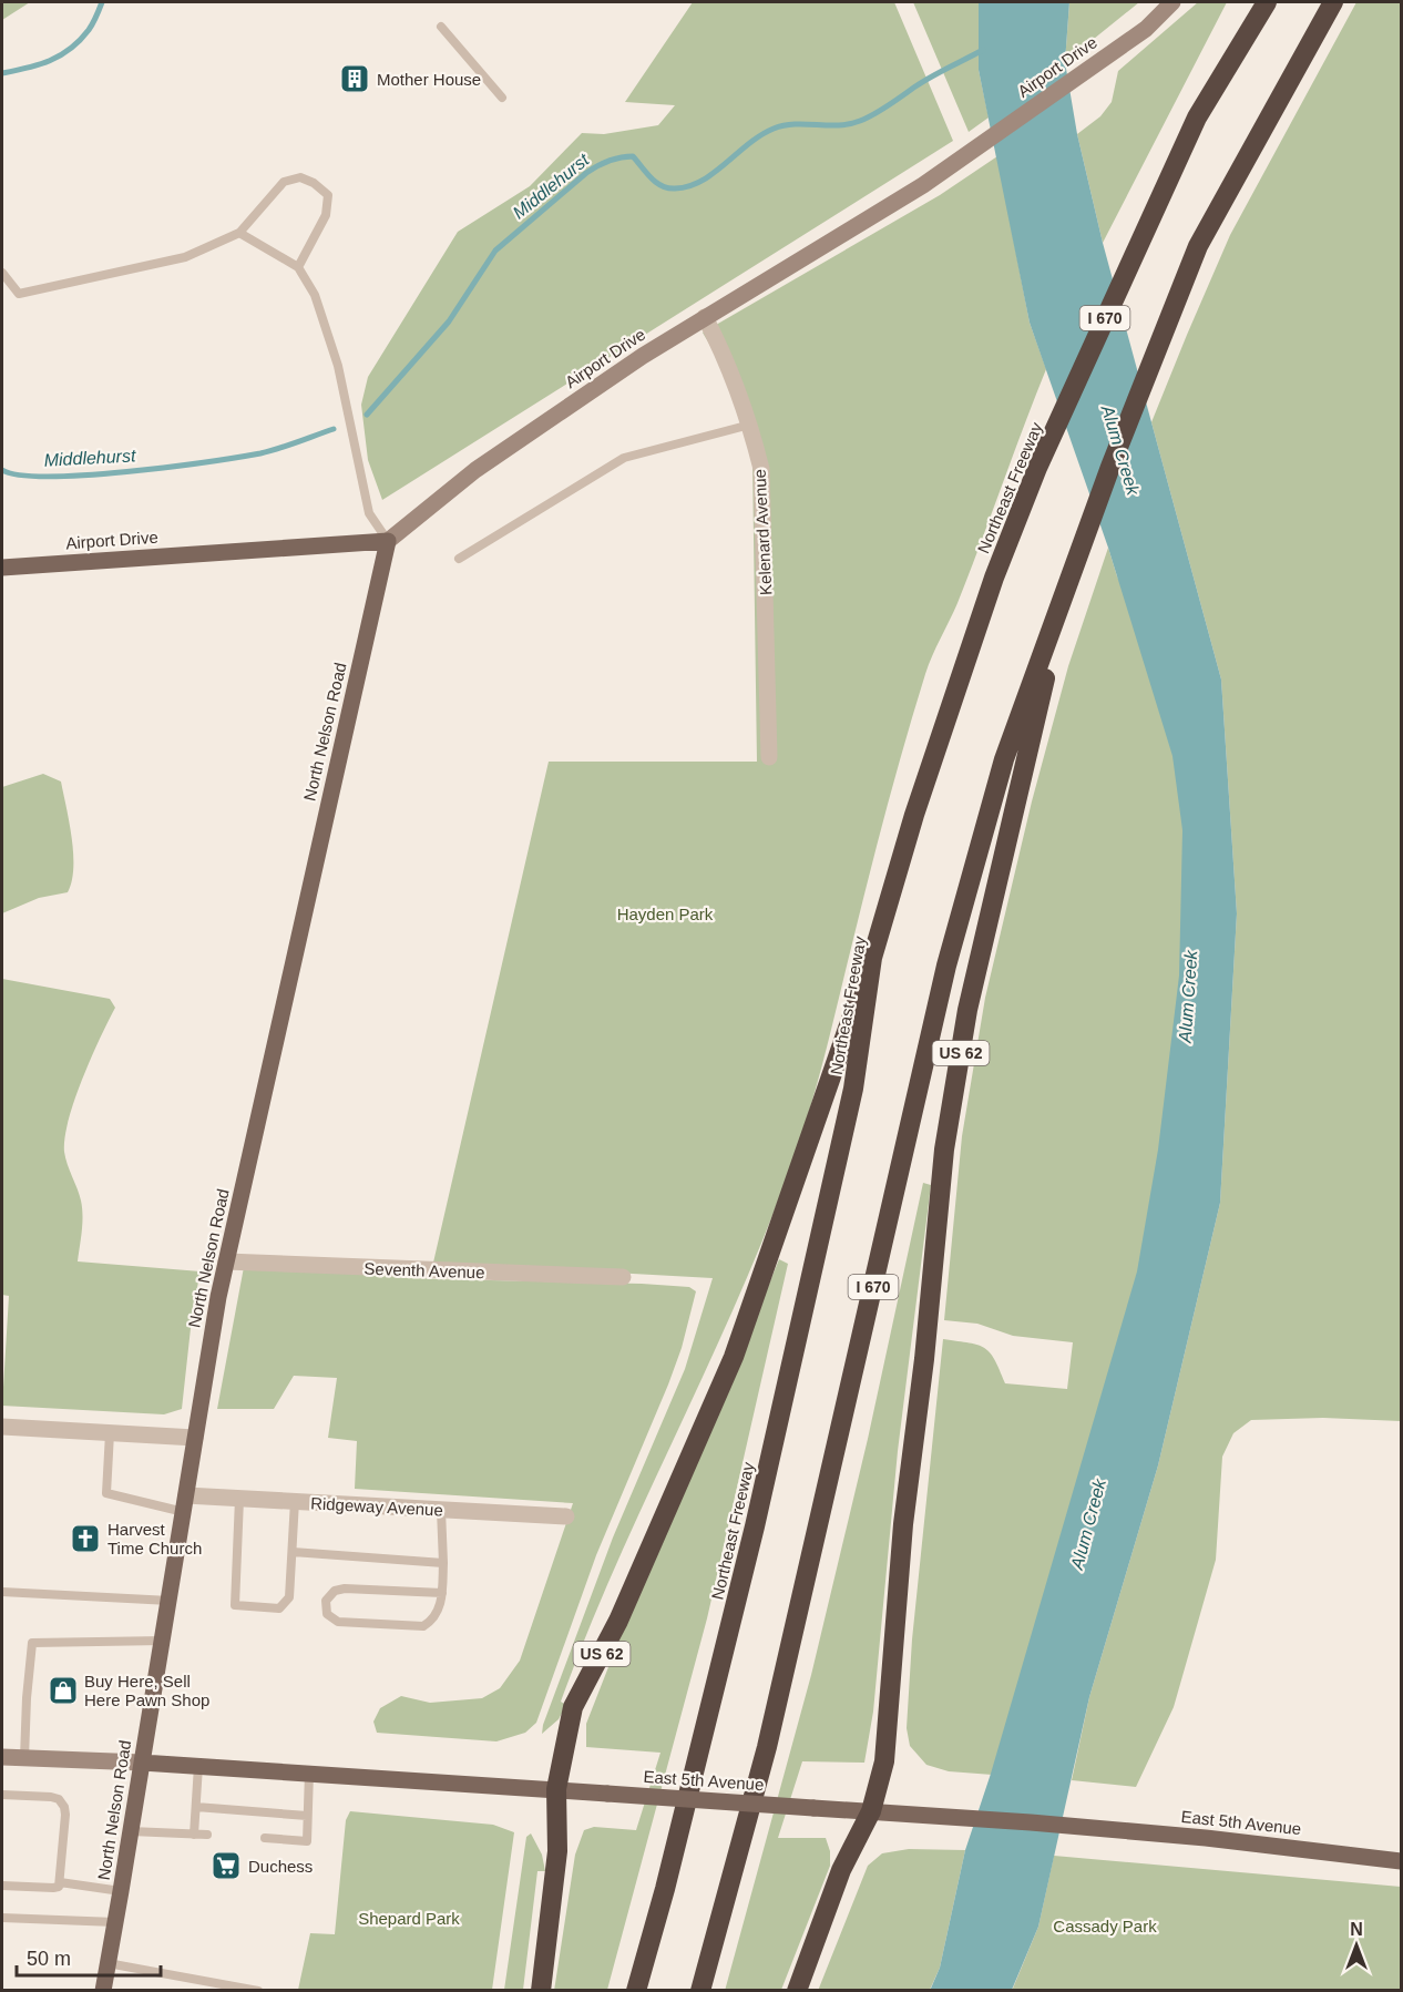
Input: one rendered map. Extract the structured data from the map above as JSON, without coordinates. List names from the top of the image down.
{
  "streets": {
    "highway": ["I 670", "Northeast Freeway", "US 62"],
    "main road": ["Airport Drive", "North Nelson Road", "East 5th Avenue"],
    "street": ["Kelenard Avenue", "Seventh Avenue", "Ridgeway Avenue"]
  },
  "crossings": [
    ["Airport Drive", "Kelenard Avenue"],
    ["Airport Drive", "North Nelson Road"],
    ["I 670", "US 62"],
    ["Northeast Freeway", "US 62"],
    ["North Nelson Road", "Seventh Avenue"],
    ["North Nelson Road", "Ridgeway Avenue"],
    ["North Nelson Road", "East 5th Avenue"],
    ["US 62", "East 5th Avenue"]
  ],
  "water": ["Middlehurst", "Alum Creek"],
  "parks": ["Hayden Park", "Shepard Park", "Cassady Park"],
  "places": {
    "building": ["Mother House"],
    "church": ["Harvest Time Church"],
    "shop": ["Buy Here, Sell Here Pawn Shop"],
    "supermarket": ["Duchess"]
  },
  "scale_bar": "50 m",
  "north": "top"
}
